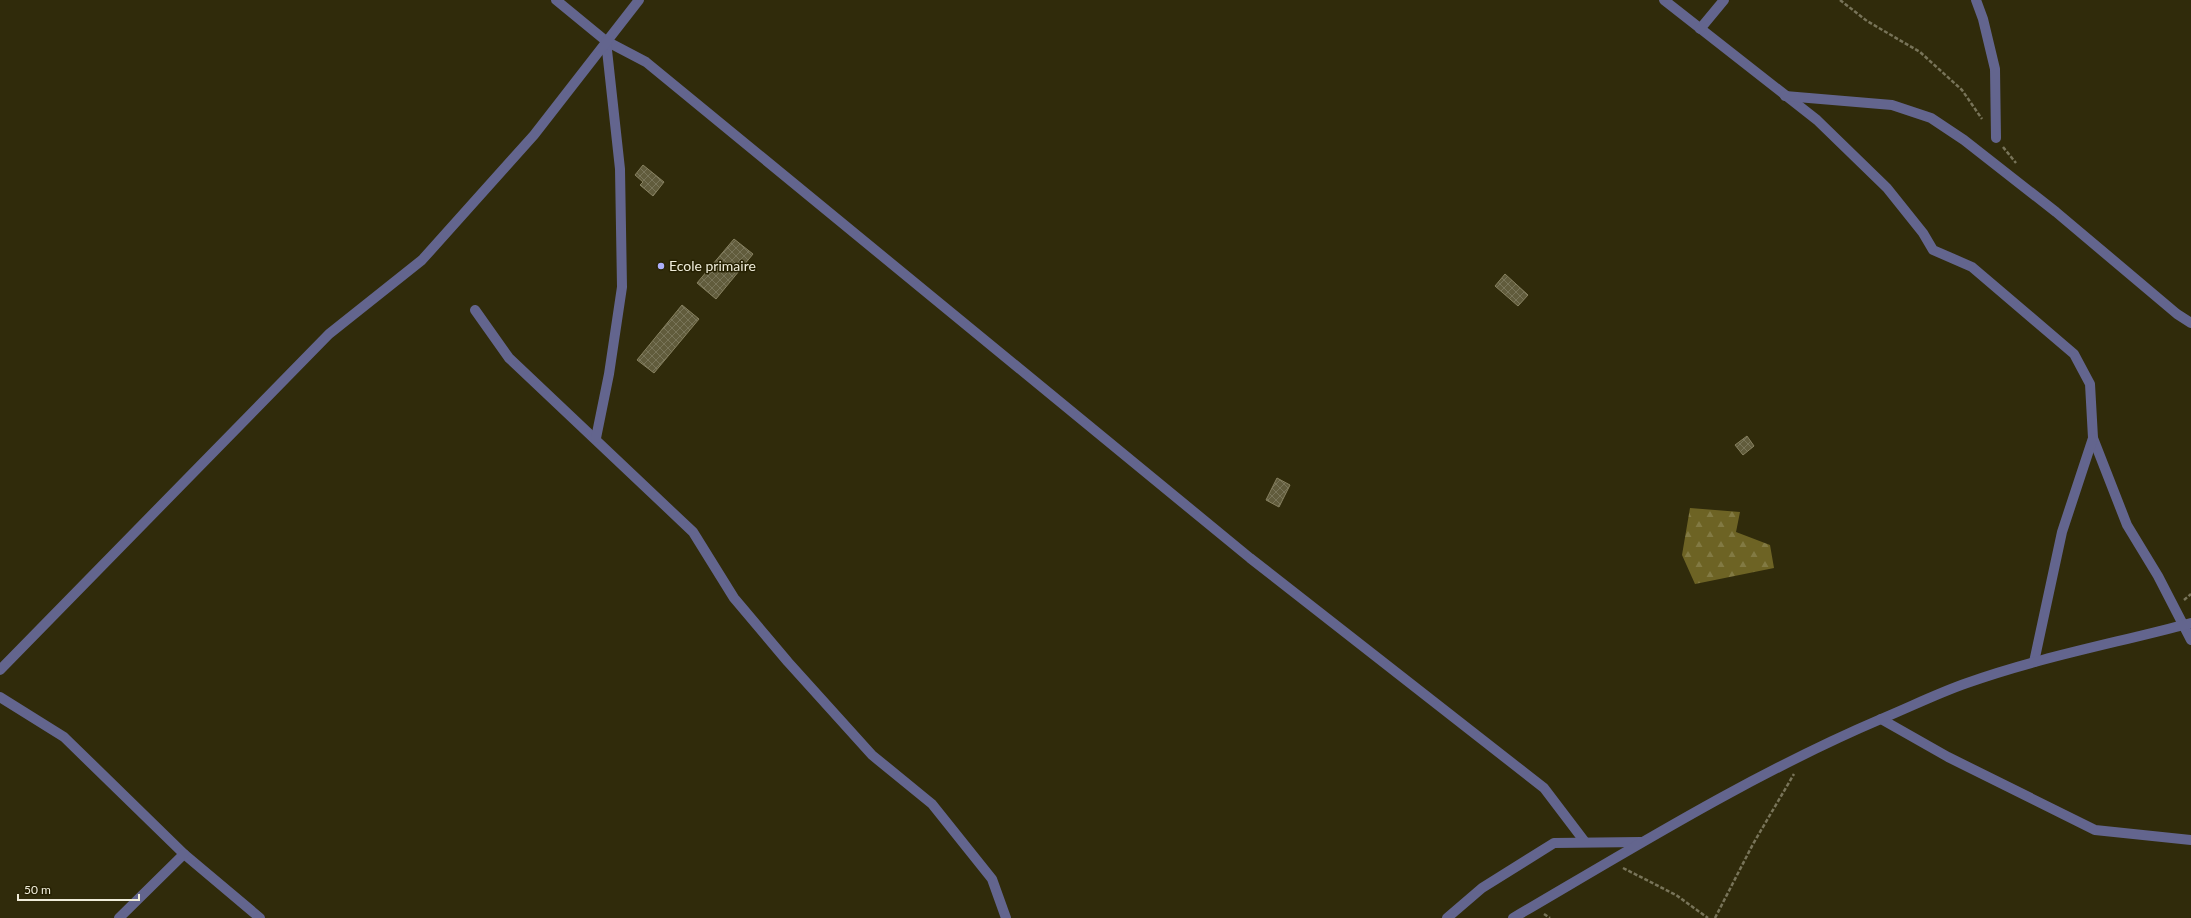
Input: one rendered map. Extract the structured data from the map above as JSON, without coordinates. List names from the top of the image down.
{
  "places": ["Ecole primaire"],
  "scale_bar": "50 m"
}
